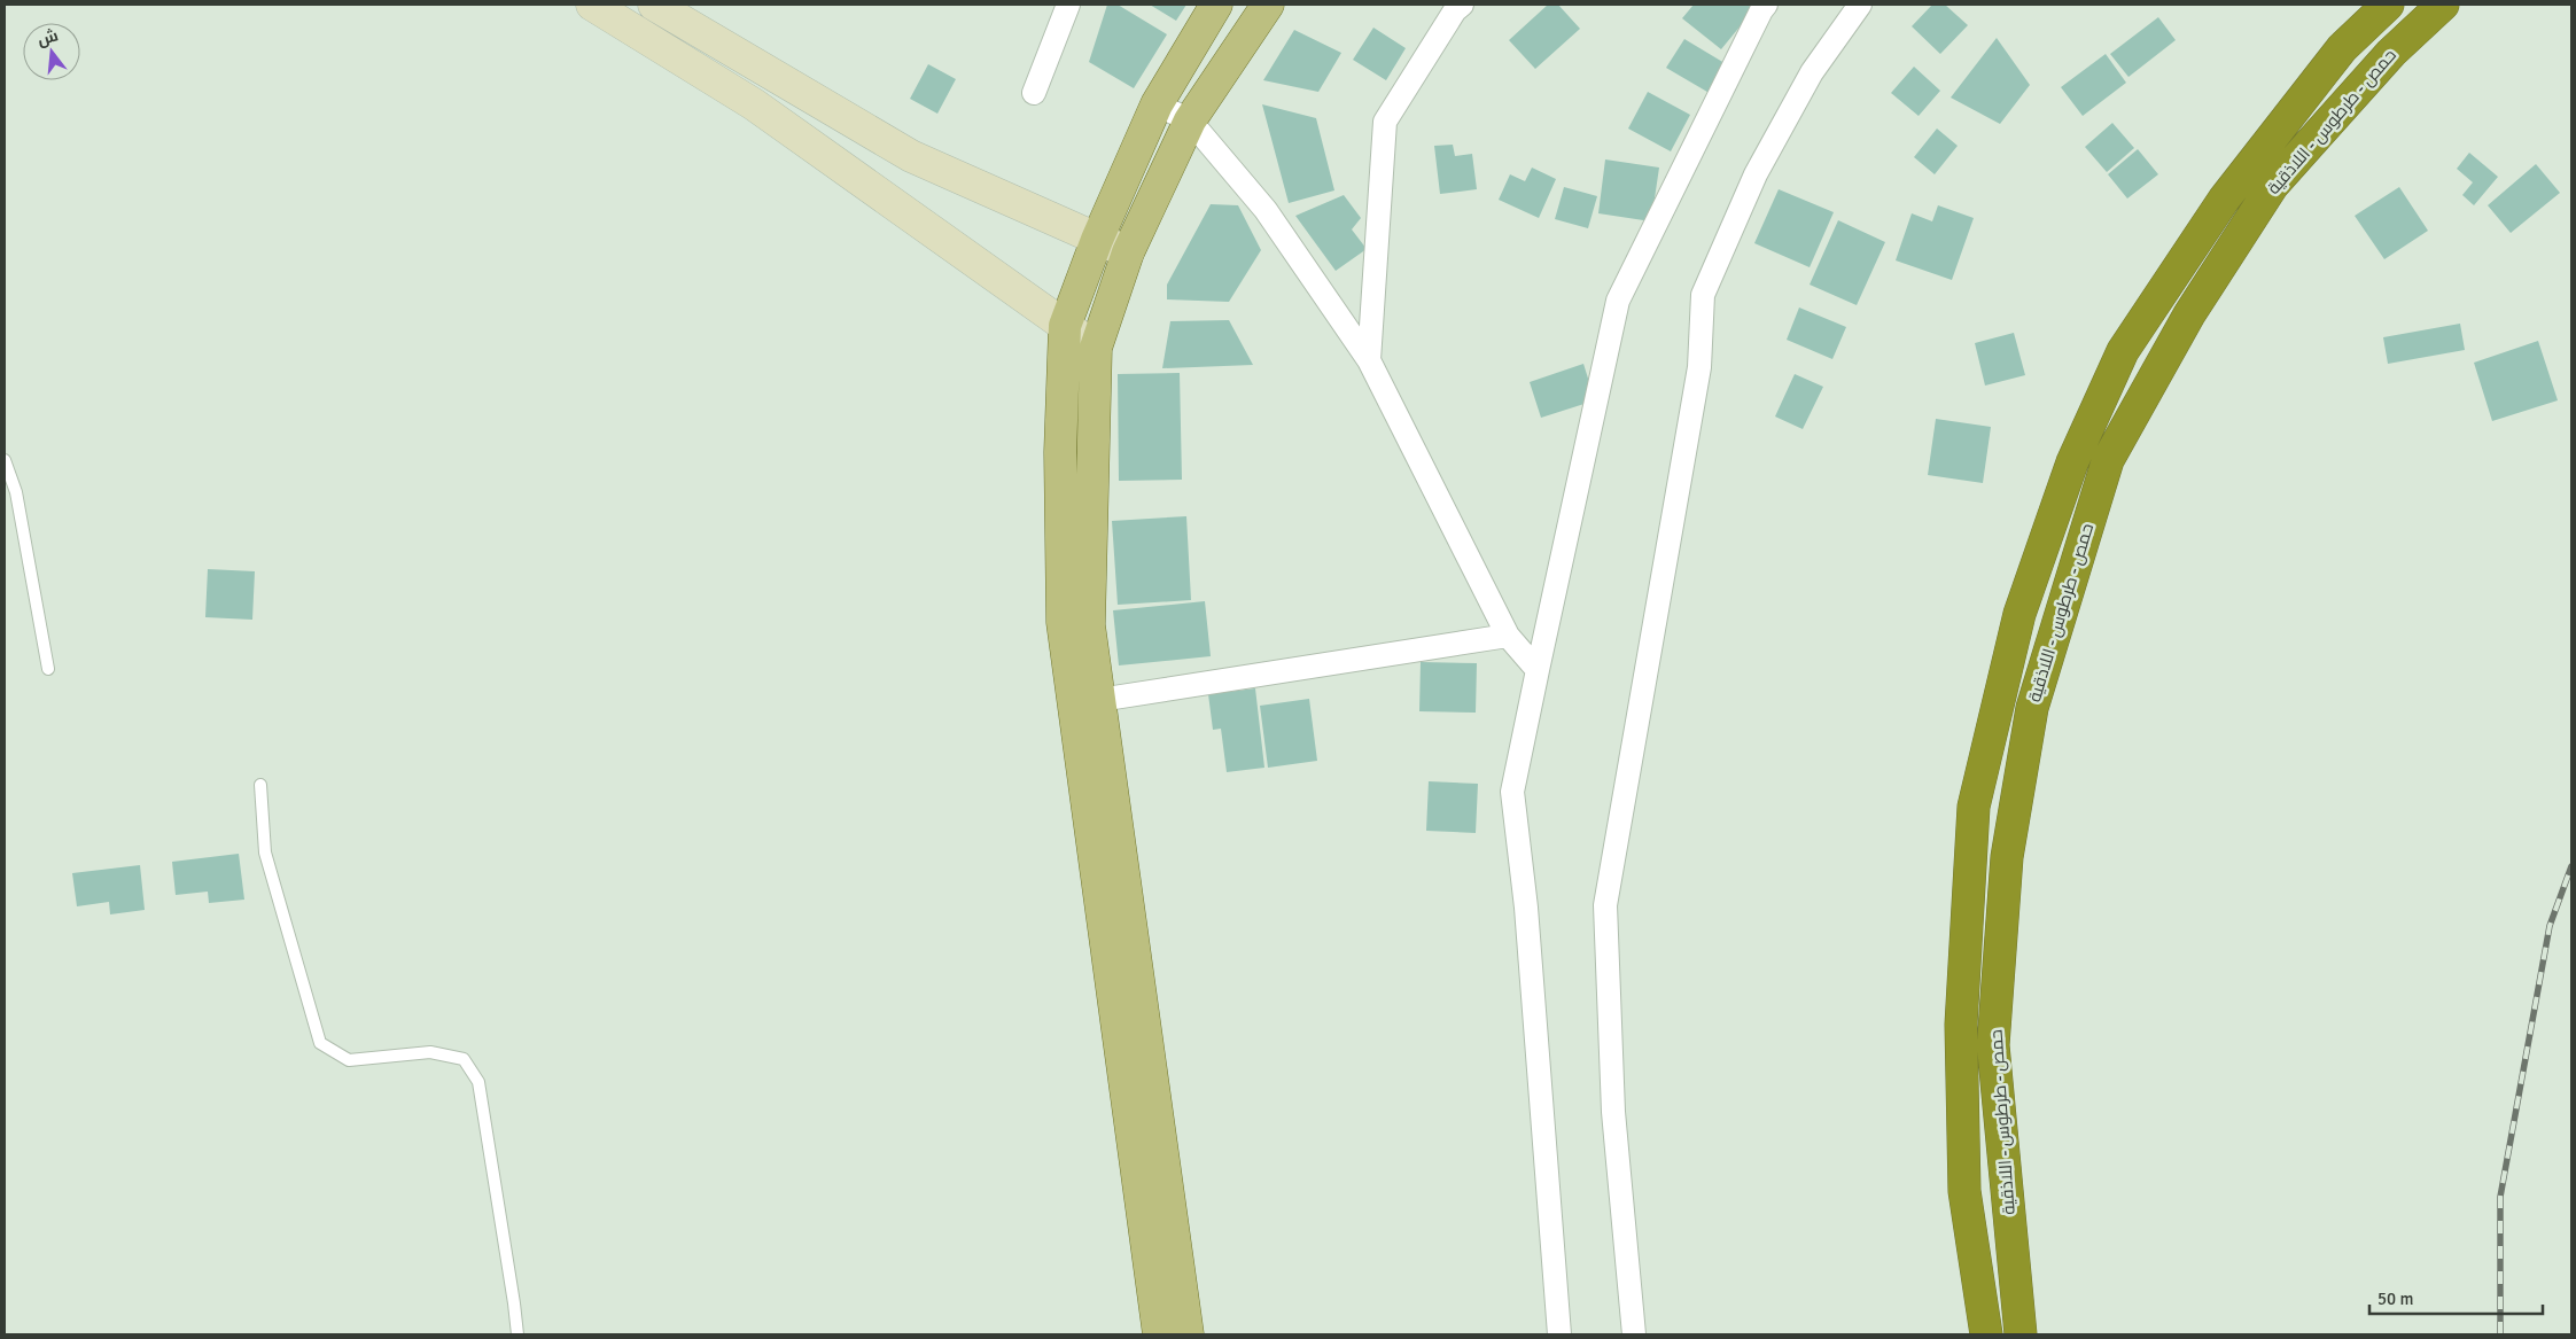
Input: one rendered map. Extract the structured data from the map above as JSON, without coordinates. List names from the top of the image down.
{
  "streets": {
    "highway": ["حمص - طرطوس - اللاذقية"]
  },
  "scale_bar": "50 m",
  "north": "top"
}
